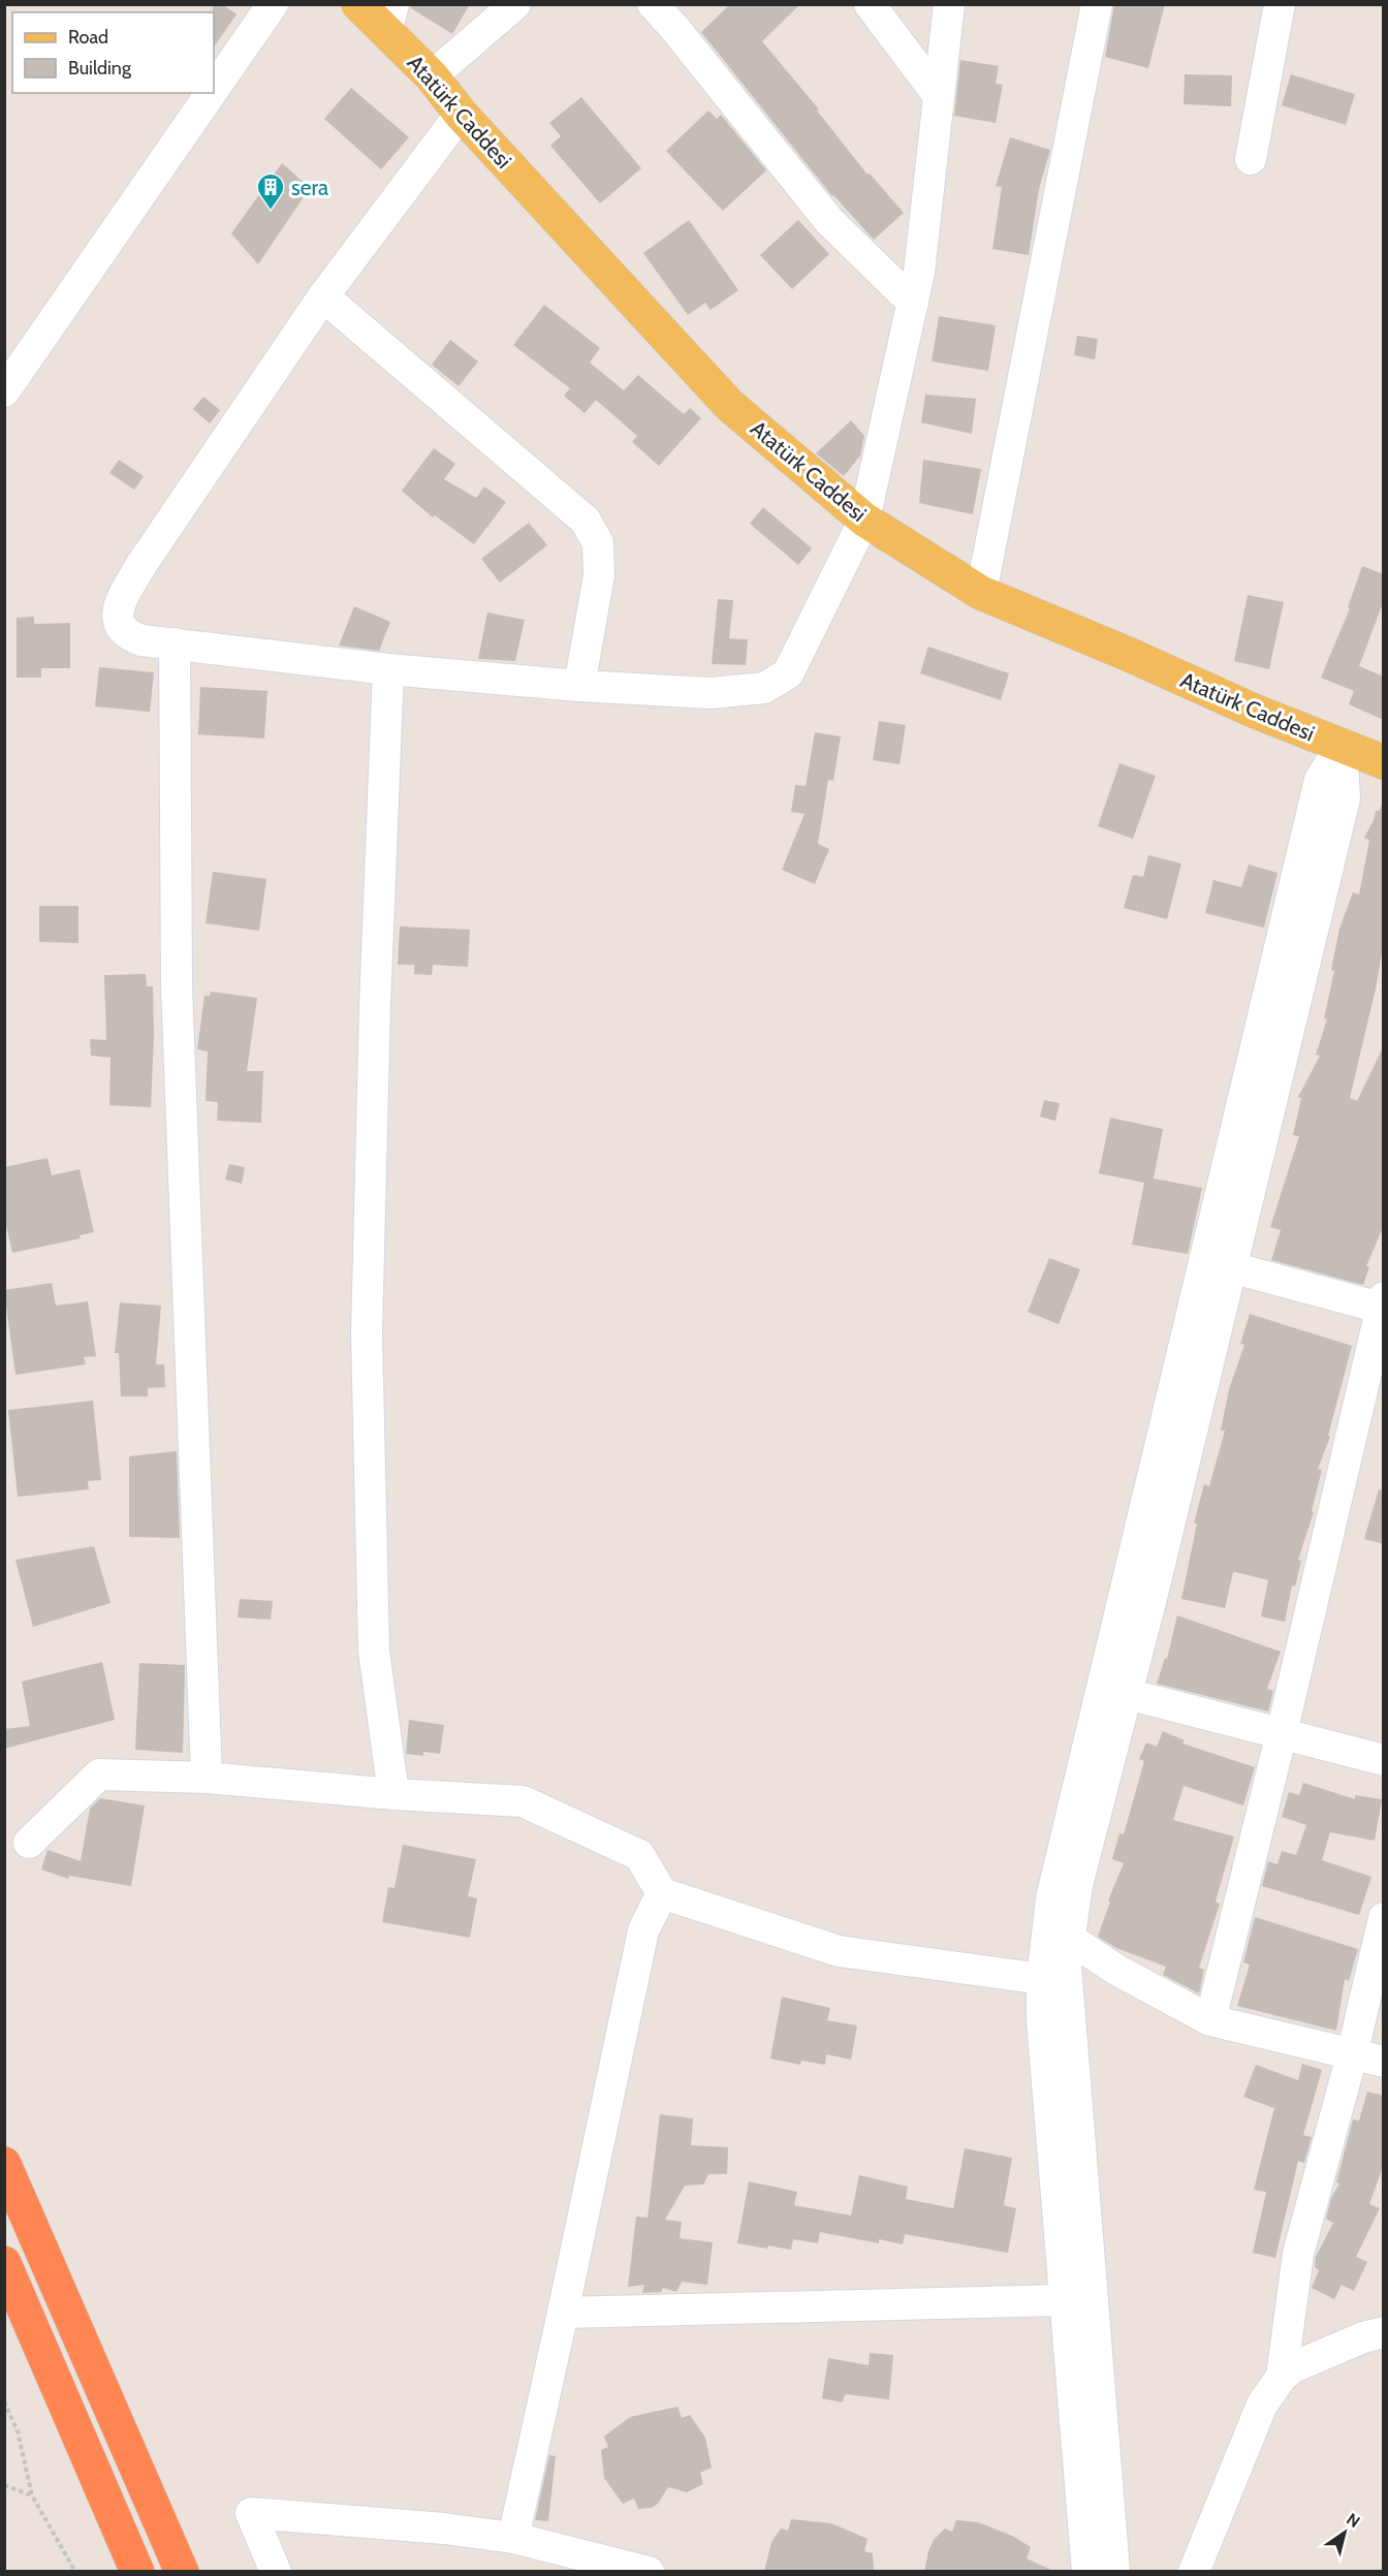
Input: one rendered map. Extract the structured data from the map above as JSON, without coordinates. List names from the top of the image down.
{
  "streets": {
    "main road": ["Atatürk Caddesi"]
  },
  "places": {
    "building": ["sera"]
  },
  "legend": ["Road", "Building"],
  "north": "top right"
}
